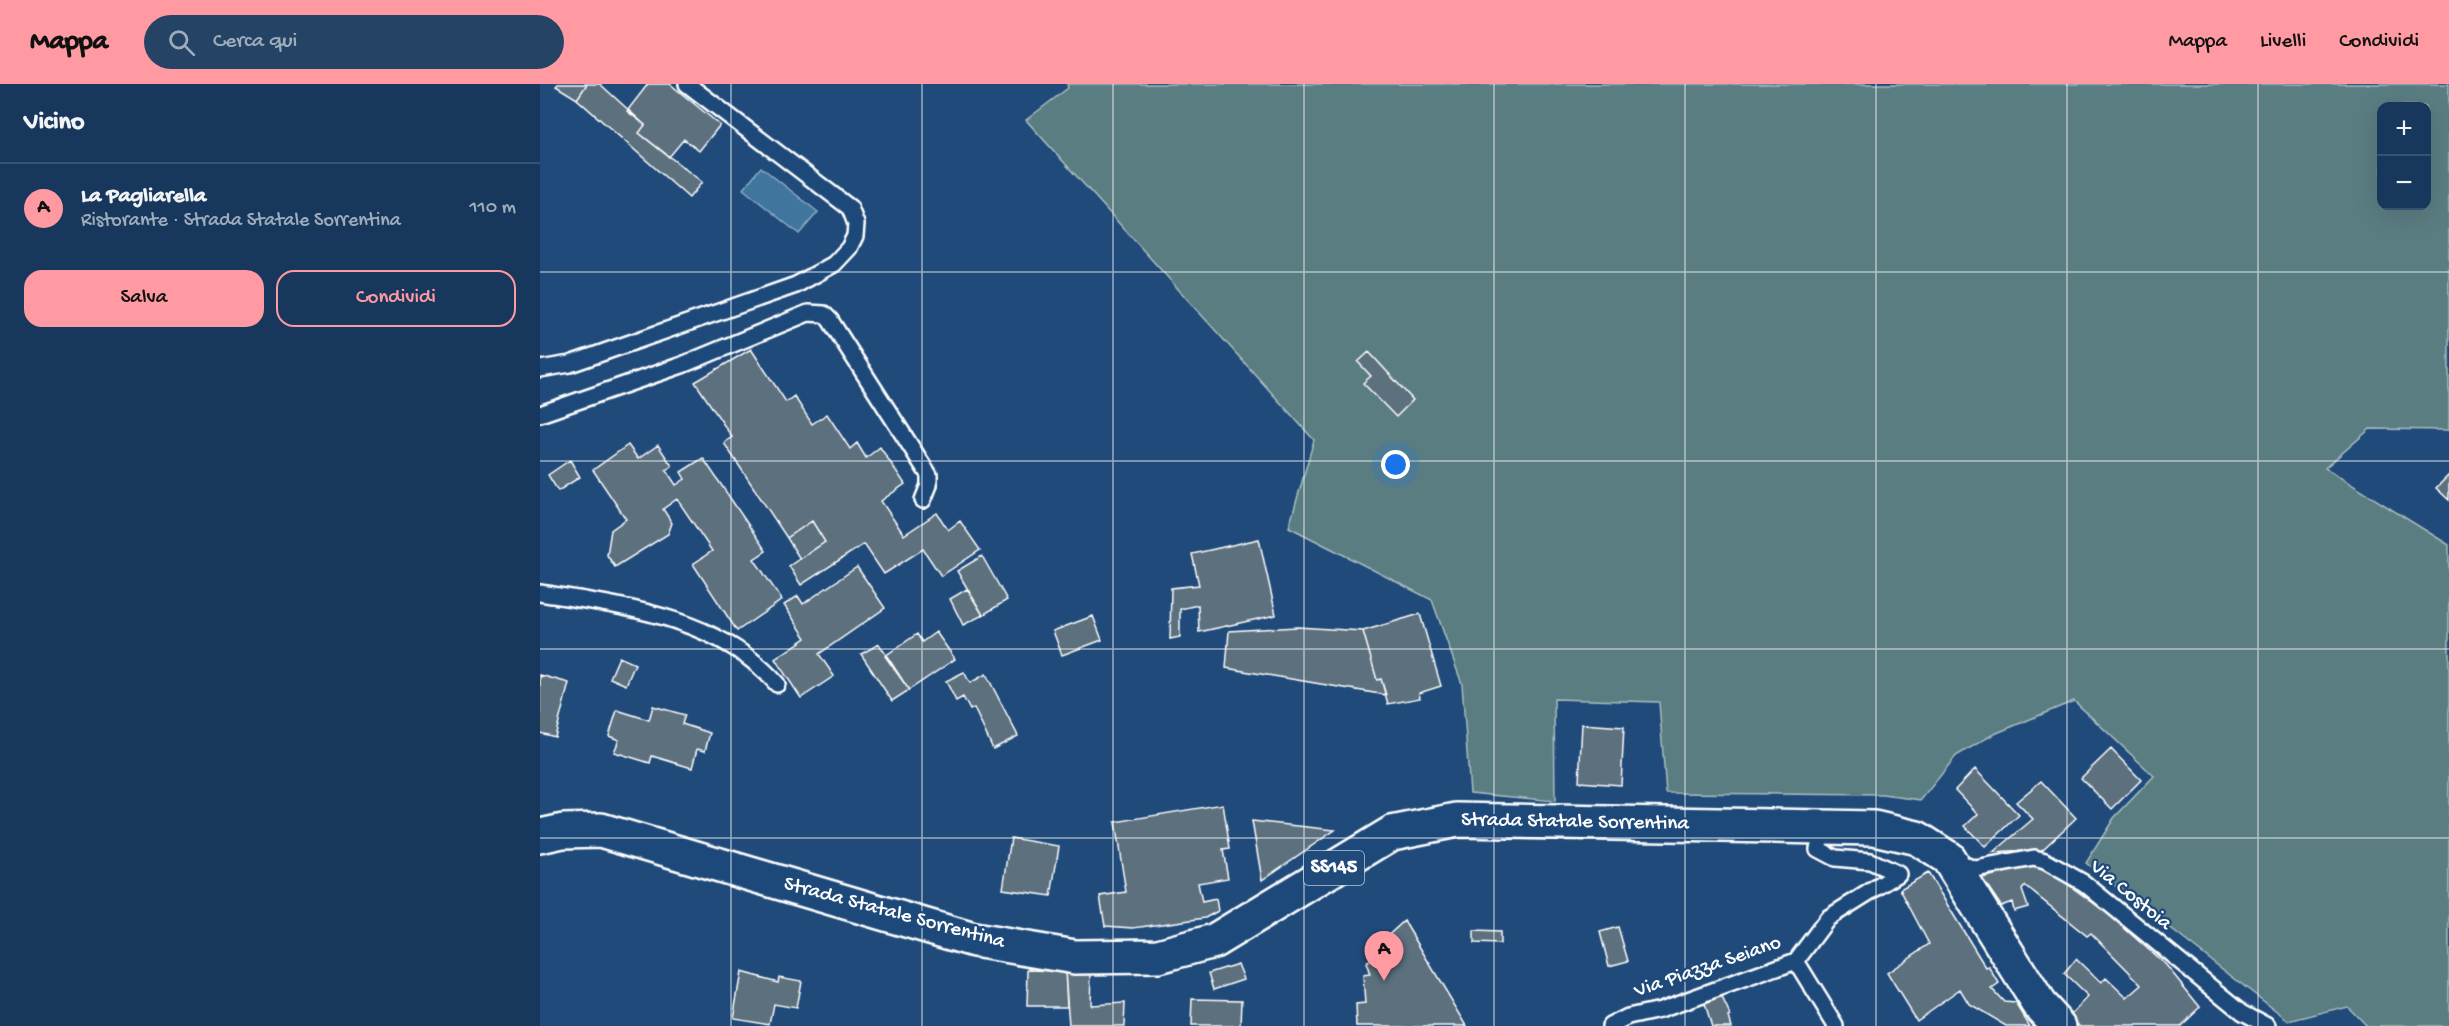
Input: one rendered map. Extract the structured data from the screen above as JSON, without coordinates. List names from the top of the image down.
{
  "streets": {
    "main road": ["Strada Statale Sorrentina", "SS145"],
    "lane": ["Via Costoia", "Via Piazza Seiano"]
  },
  "crossings": [
    ["Strada Statale Sorrentina", "Via Costoia"],
    ["Strada Statale Sorrentina", "Via Piazza Seiano"]
  ],
  "page": {
    "header": "Mappa",
    "search": "Cerca qui",
    "nav": ["Mappa", "Livelli", "Condividi"],
    "heading": "Vicino",
    "map_buttons": ["+", "−"],
    "list": [
      {
        "mark": "A",
        "name": "La Pagliarella",
        "note": "Ristorante · Strada Statale Sorrentina",
        "value": "110 m"
      }
    ],
    "buttons": ["Salva", "Condividi"],
    "pins": "A"
  }
}
